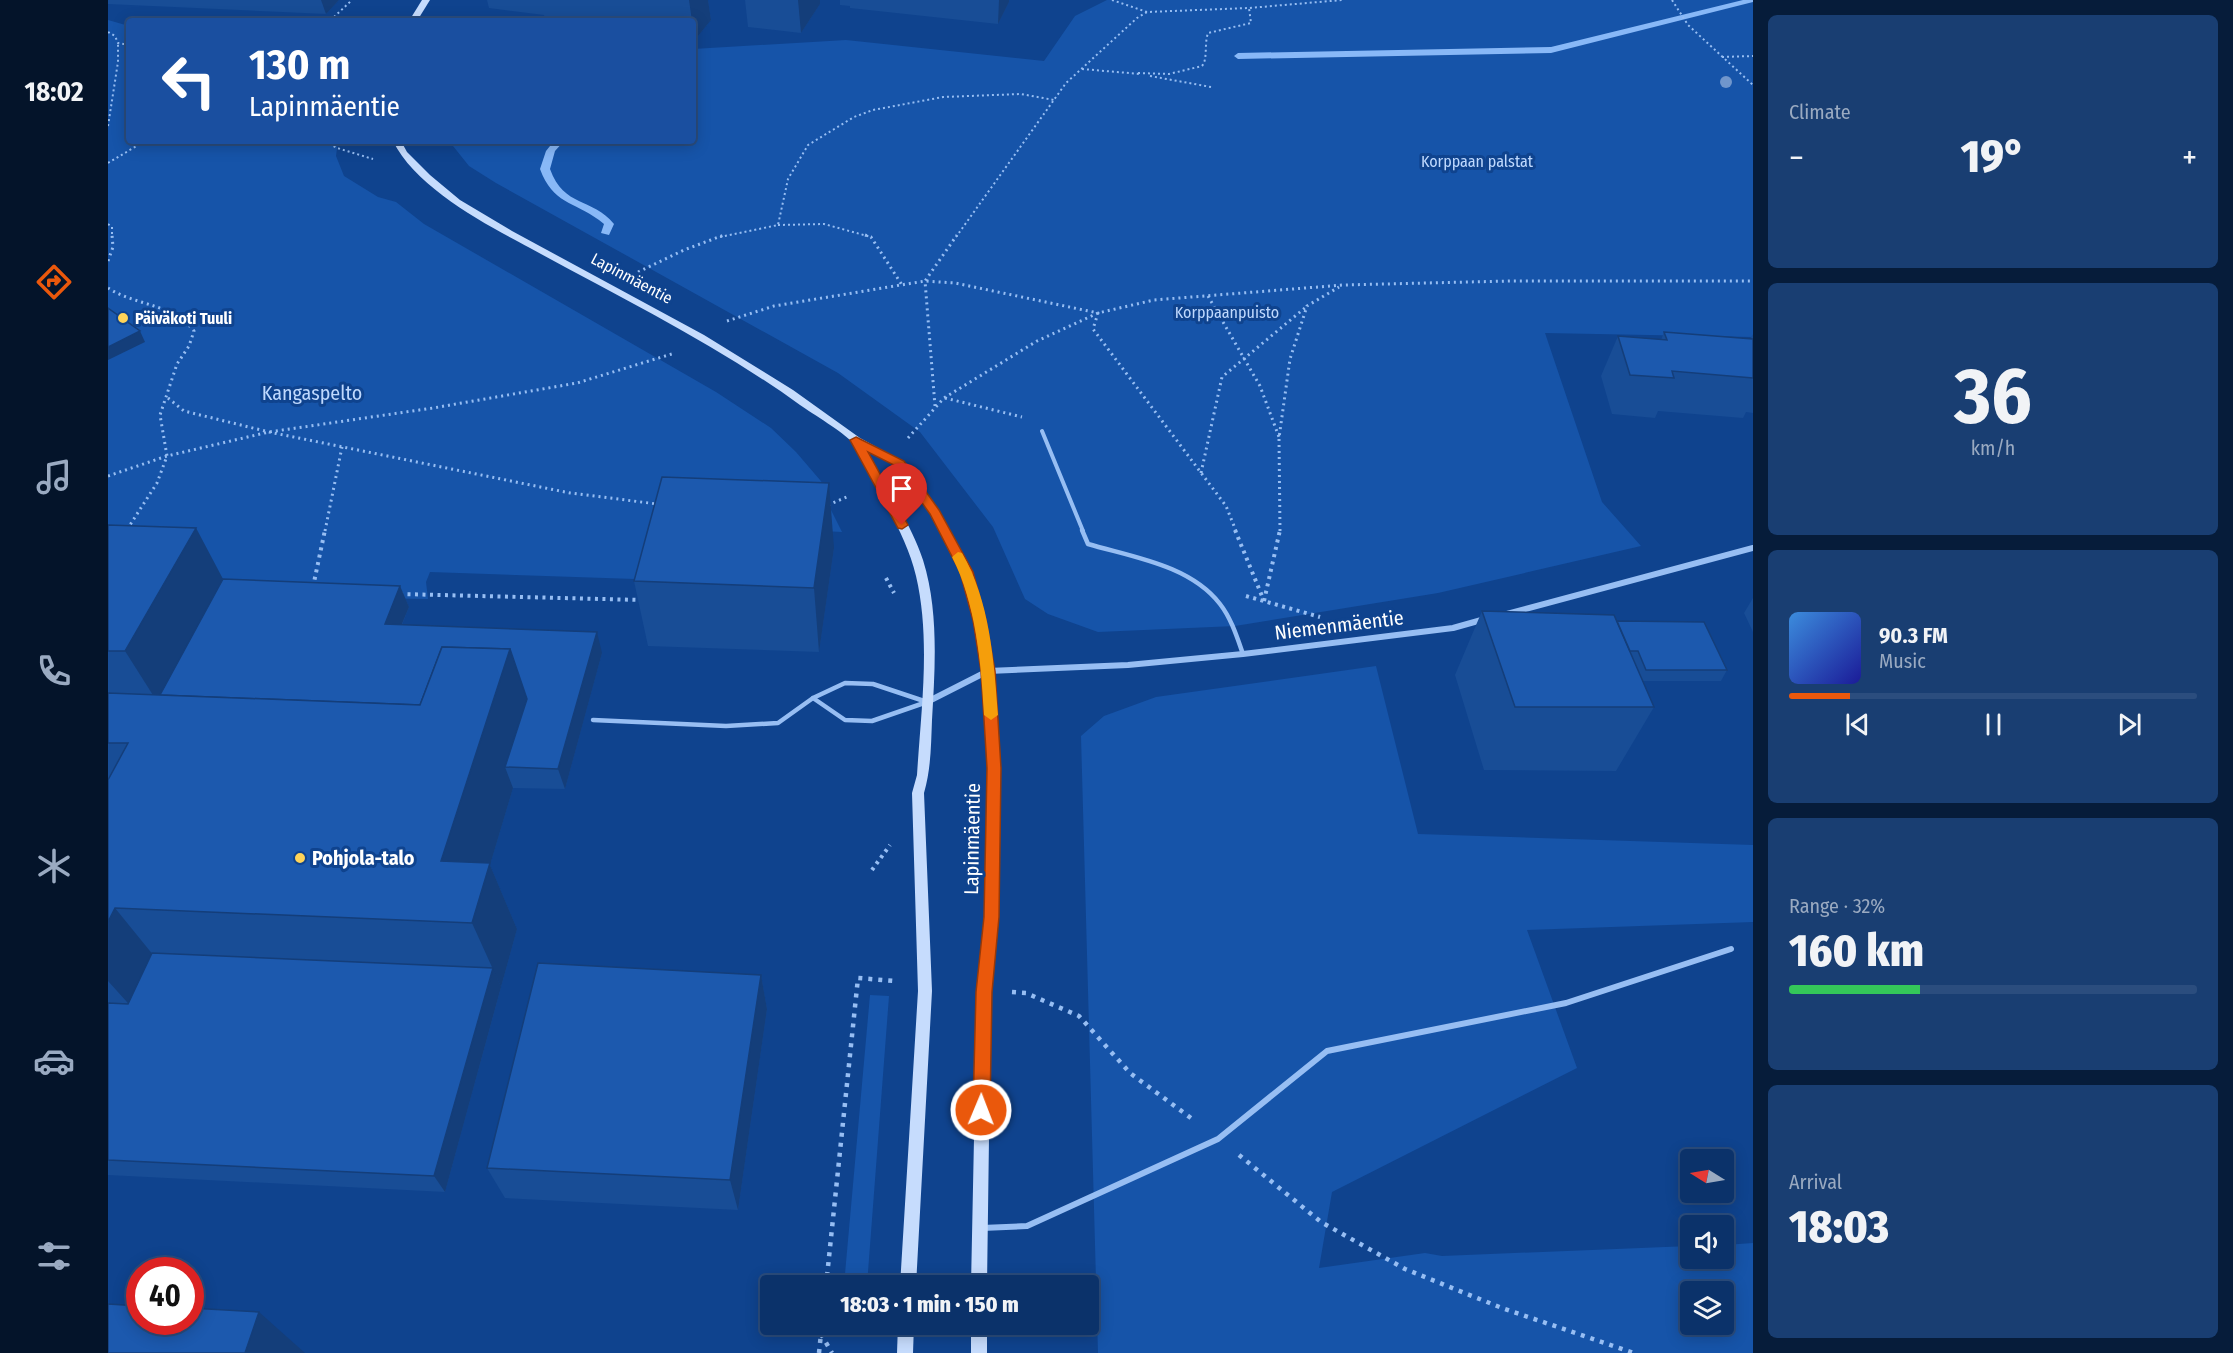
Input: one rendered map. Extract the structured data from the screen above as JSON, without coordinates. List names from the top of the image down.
{
  "streets": {
    "street": ["Lapinmäentie", "Niemenmäentie"]
  },
  "crossings": [
    ["Lapinmäentie", "Niemenmäentie"]
  ],
  "parks": ["Korppaan palstat", "Korppaanpuisto", "Kangaspelto"],
  "places": ["Päiväkoti Tuuli", "Pohjola-talo"],
  "north": "left",
  "page": {
    "tabs": "18:02",
    "tile": [
      "Climate",
      ["36", "km/h"],
      ["Range · 32%", "160 km"],
      ["Arrival", "18:03"]
    ],
    "turn": ["130 m", "Lapinmäentie"],
    "heat": ["−", "19°", "+"],
    "song": ["90.3 FM", "Music"],
    "limit": "40",
    "trip": "18:03 · 1 min · 150 m"
  }
}
